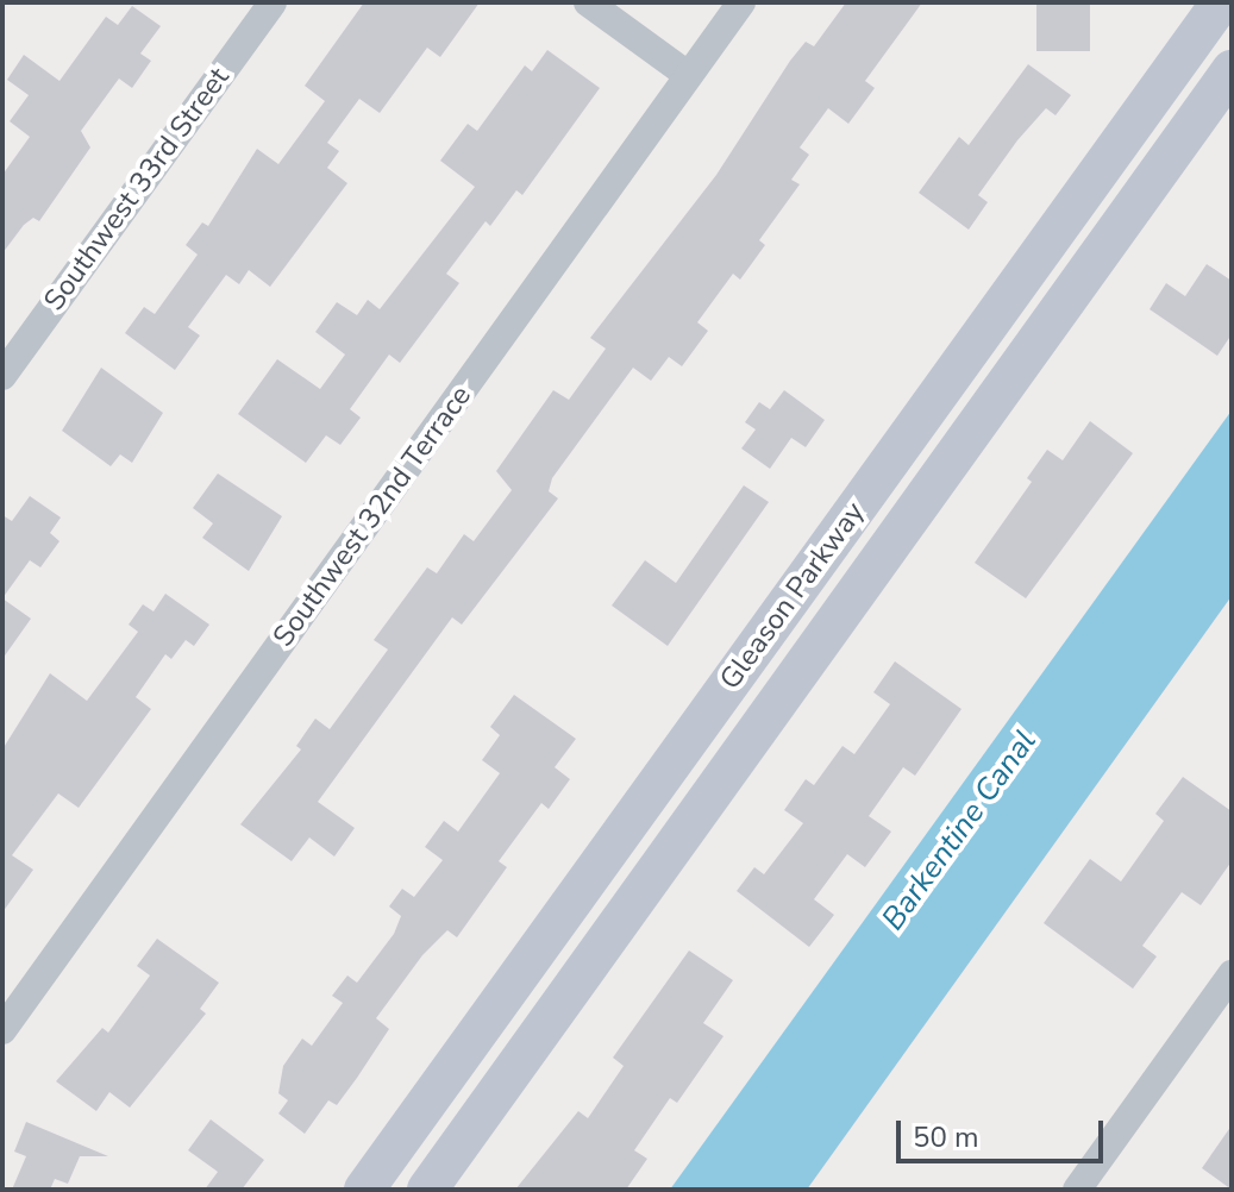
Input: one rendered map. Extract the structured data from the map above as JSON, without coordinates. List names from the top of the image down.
{
  "streets": {
    "main road": ["Gleason Parkway"],
    "street": ["Southwest 33rd Street", "Southwest 32nd Terrace"]
  },
  "water": ["Barkentine Canal"],
  "scale_bar": "50 m"
}
